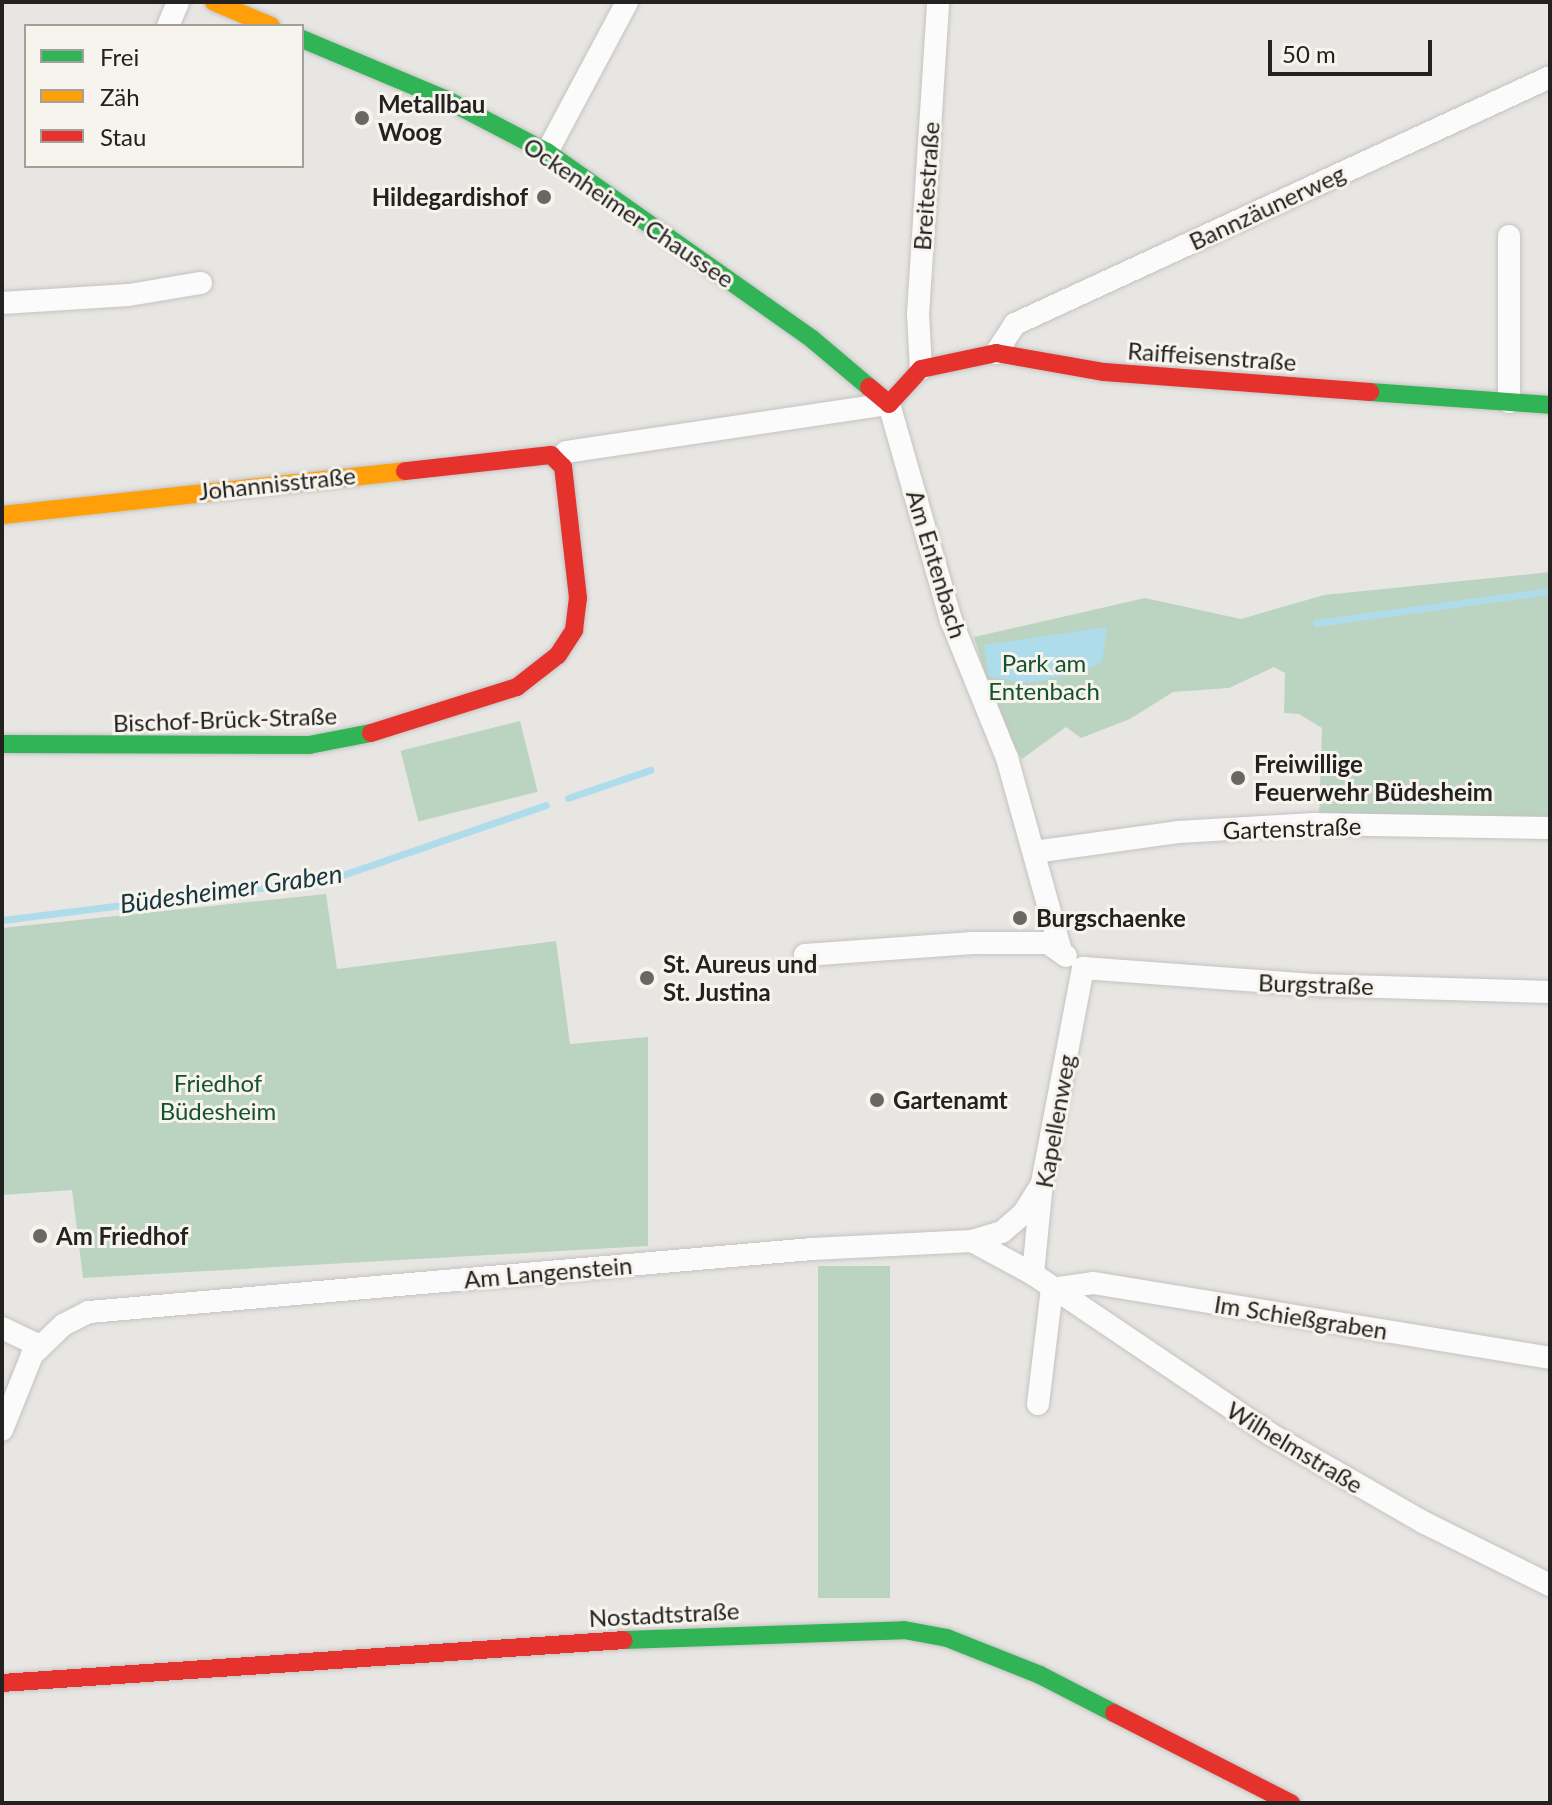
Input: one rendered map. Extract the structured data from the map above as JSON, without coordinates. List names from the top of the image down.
{
  "streets": {
    "street": [
      "Breitestraße",
      "Bannzäunerweg",
      "Ockenheimer Chaussee",
      "Raiffeisenstraße",
      "Johannisstraße",
      "Am Entenbach",
      "Bischof-Brück-Straße",
      "Gartenstraße",
      "Burgstraße",
      "Kapellenweg",
      "Am Langenstein",
      "Im Schießgraben",
      "Wilhelmstraße",
      "Nostadtstraße"
    ]
  },
  "crossings": [
    ["Breitestraße", "Raiffeisenstraße"],
    ["Bannzäunerweg", "Raiffeisenstraße"],
    ["Ockenheimer Chaussee", "Johannisstraße"],
    ["Ockenheimer Chaussee", "Am Entenbach"],
    ["Johannisstraße", "Am Entenbach"],
    ["Johannisstraße", "Bischof-Brück-Straße"],
    ["Am Entenbach", "Gartenstraße"],
    ["Burgstraße", "Kapellenweg"],
    ["Kapellenweg", "Am Langenstein"],
    ["Kapellenweg", "Wilhelmstraße"],
    ["Am Langenstein", "Wilhelmstraße"],
    ["Im Schießgraben", "Wilhelmstraße"]
  ],
  "water": ["Büdesheimer Graben"],
  "parks": ["Park am Entenbach", "Friedhof Büdesheim"],
  "places": [
    "Metallbau Woog",
    "Hildegardishof",
    "Freiwillige Feuerwehr Büdesheim",
    "Burgschaenke",
    "St. Aureus und St. Justina",
    "Gartenamt",
    "Am Friedhof"
  ],
  "legend": ["Frei", "Zäh", "Stau"],
  "scale_bar": "50 m"
}
